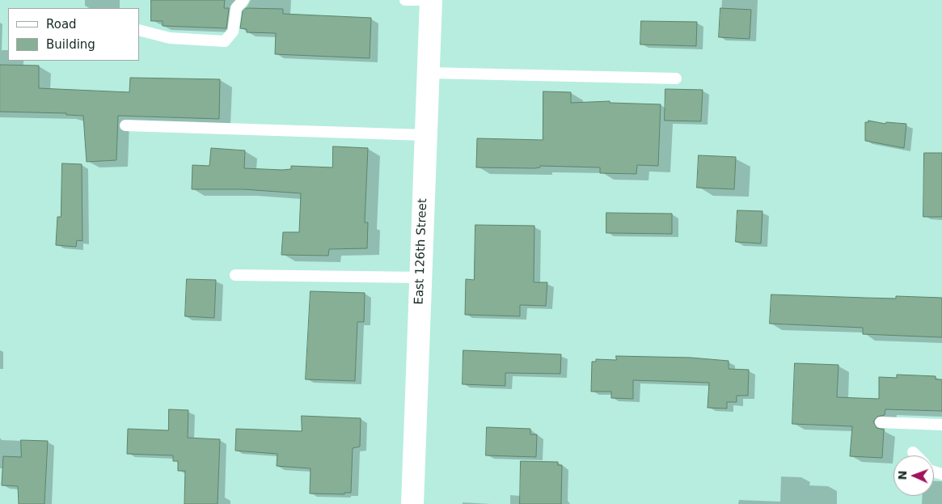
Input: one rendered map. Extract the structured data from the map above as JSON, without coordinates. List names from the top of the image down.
{
  "streets": {
    "street": ["East 126th Street"]
  },
  "legend": ["Road", "Building"],
  "north": "left"
}
